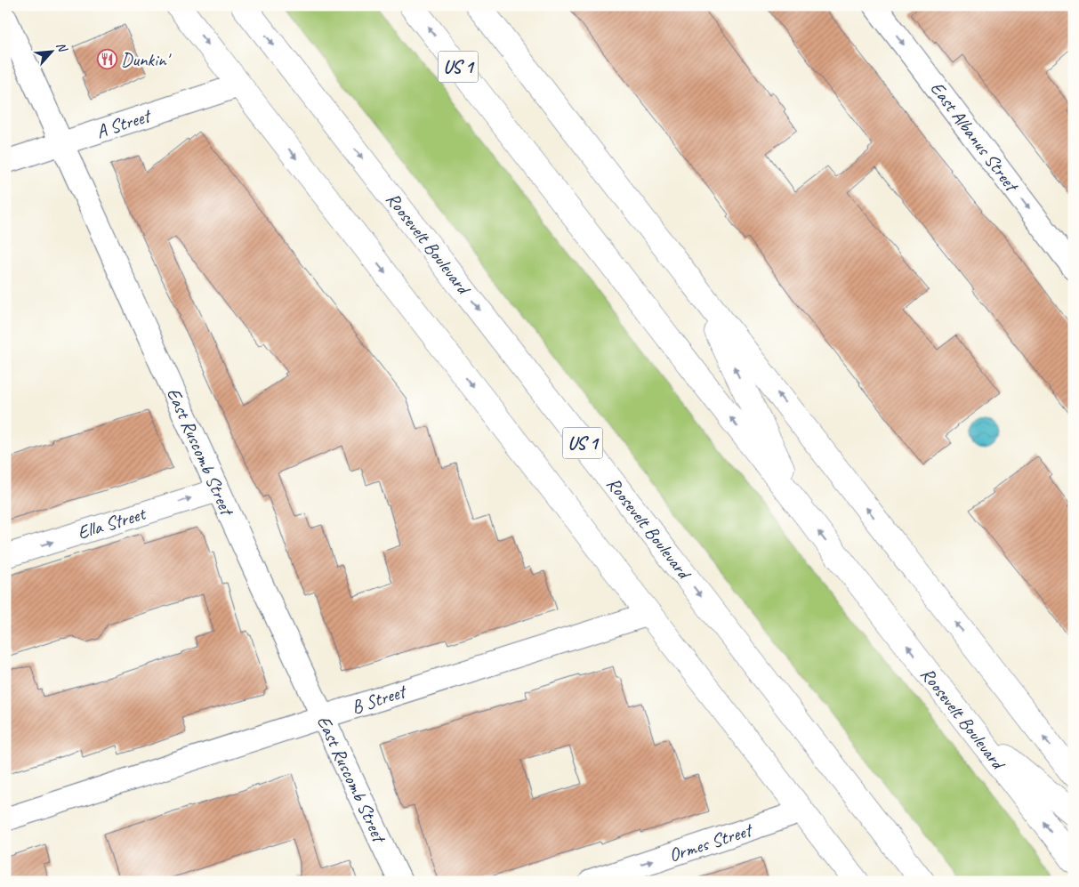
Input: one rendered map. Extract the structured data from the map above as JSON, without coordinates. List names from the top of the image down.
{
  "streets": {
    "highway": ["US 1", "Roosevelt Boulevard"],
    "street": [
      "A Street",
      "East Albanus Street",
      "East Ruscomb Street",
      "Ella Street",
      "B Street",
      "Ormes Street"
    ]
  },
  "crossings": [
    ["US 1", "A Street"],
    ["US 1", "B Street"],
    ["US 1", "Ormes Street"],
    ["A Street", "East Ruscomb Street"],
    ["East Ruscomb Street", "Ella Street"],
    ["East Ruscomb Street", "B Street"]
  ],
  "one_way": ["East Albanus Street", "Ella Street", "Ormes Street"],
  "places": {
    "restaurant": ["Dunkin'"]
  },
  "north": "top right"
}
